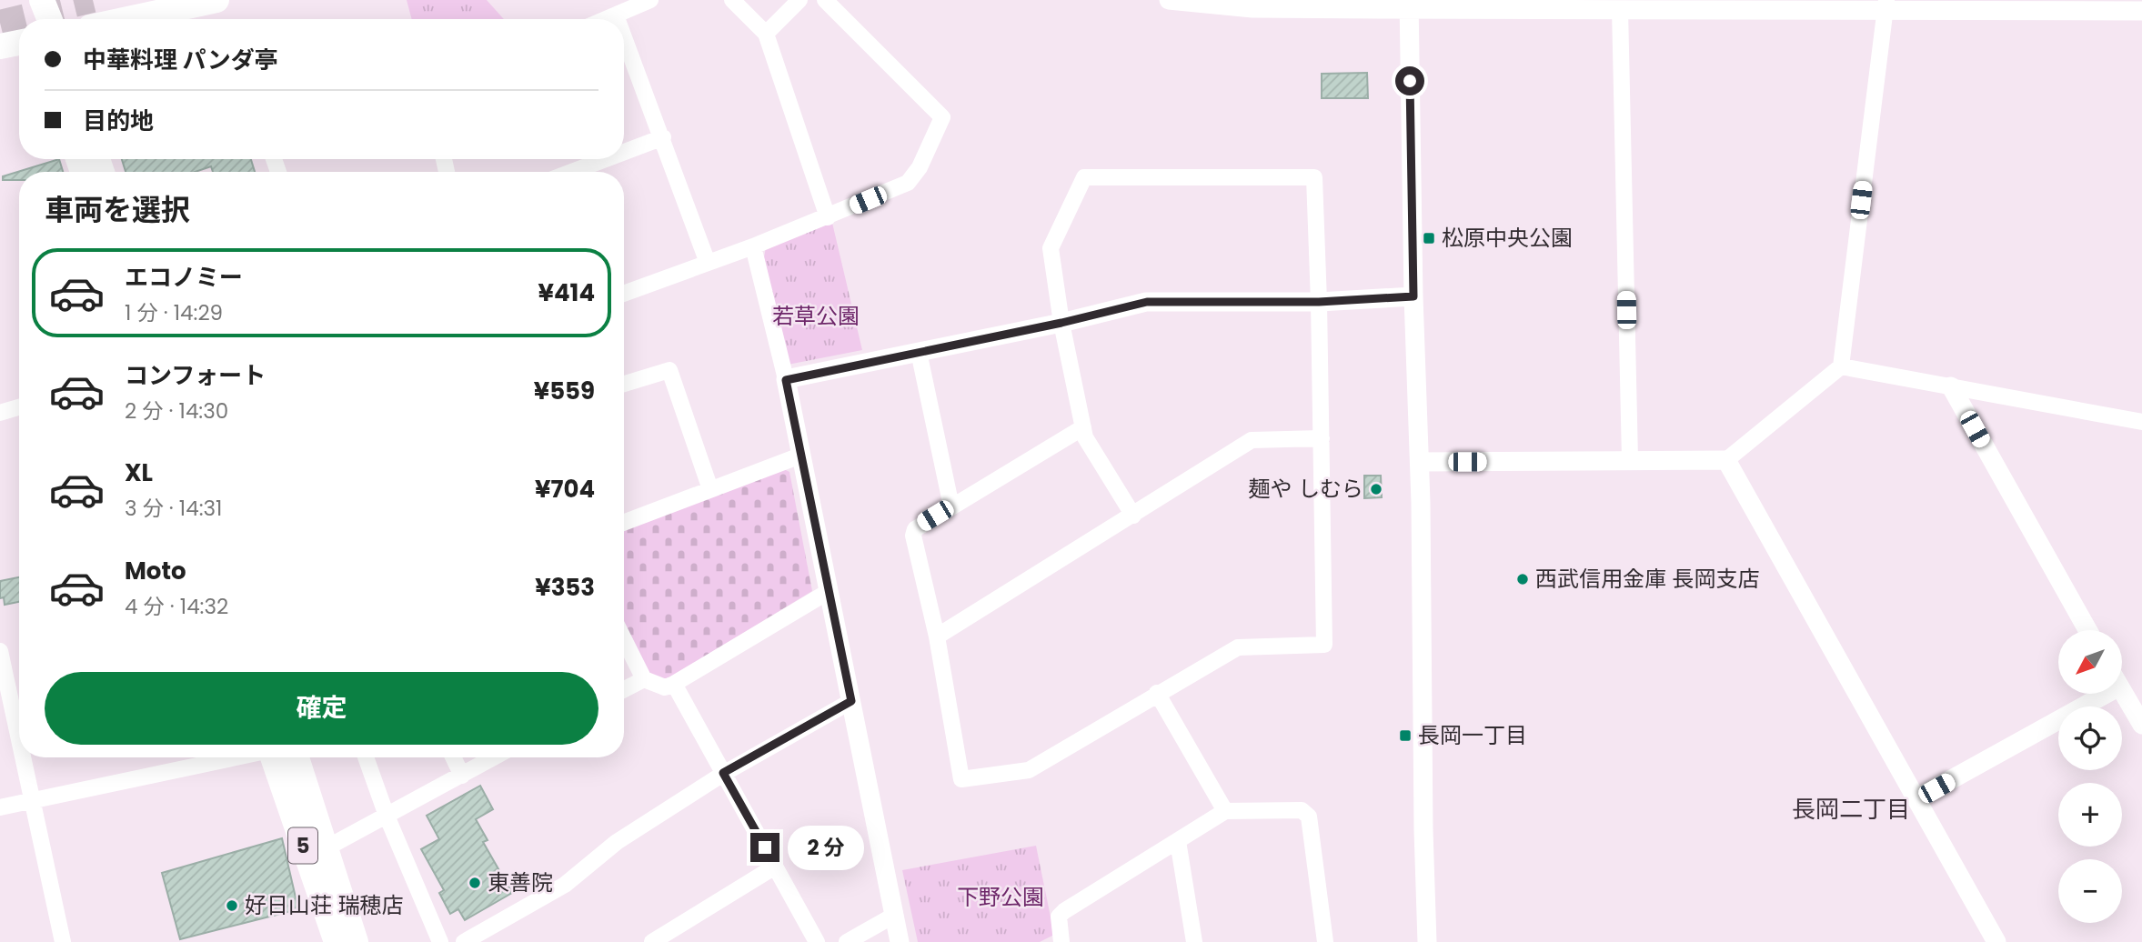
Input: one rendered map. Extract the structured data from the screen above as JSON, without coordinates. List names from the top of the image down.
{
  "streets": {
    "main road": ["5"]
  },
  "districts": ["長岡二丁目"],
  "parks": ["若草公園", "下野公園"],
  "places": {
    "transit": ["松原中央公園", "長岡一丁目"],
    "other": [
      "麺や しむら",
      "西武信用金庫 長岡支店",
      "東善院",
      "好日山荘 瑞穂店"
    ]
  },
  "north": "bottom left",
  "page": {
    "banner": ["中華料理 パンダ亭", "目的地"],
    "heading": "車両を選択",
    "list": [
      {
        "name": "エコノミー",
        "note": "1 分 · 14:29",
        "value": "¥414"
      },
      {
        "name": "コンフォート",
        "note": "2 分 · 14:30",
        "value": "¥559"
      },
      {
        "name": "XL",
        "note": "3 分 · 14:31",
        "value": "¥704"
      },
      {
        "name": "Moto",
        "note": "4 分 · 14:32",
        "value": "¥353"
      }
    ],
    "map_buttons": ["+", "−"],
    "buttons": "確定",
    "bubble": "2 分"
  }
}
